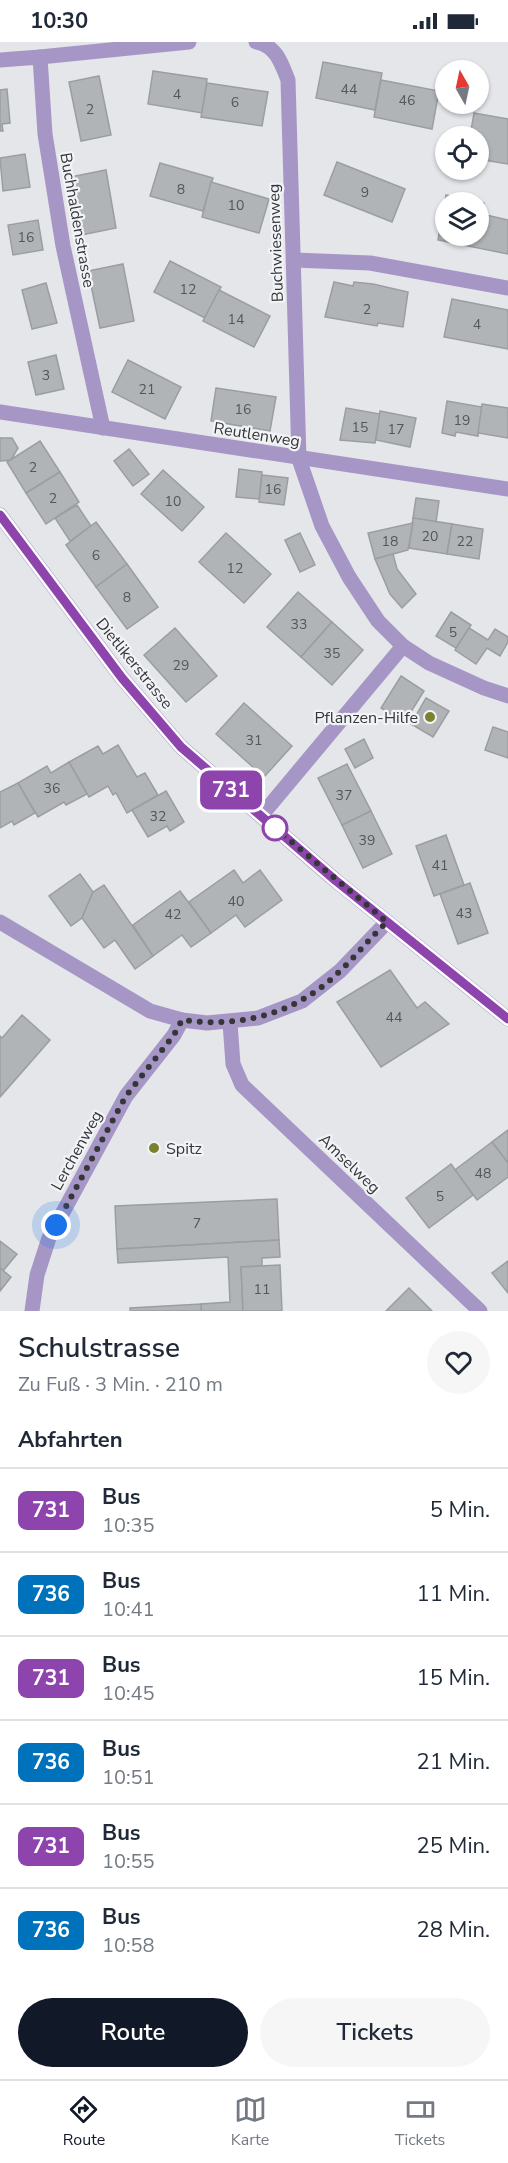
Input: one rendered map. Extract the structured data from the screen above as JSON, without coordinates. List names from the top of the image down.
{
  "streets": {
    "street": [
      "Buchhaldenstrasse",
      "Buchwiesenweg",
      "Reutlenweg",
      "Dietlikerstrasse",
      "Lerchenweg",
      "Amselweg"
    ]
  },
  "crossings": [
    ["Buchhaldenstrasse", "Reutlenweg"],
    ["Buchwiesenweg", "Reutlenweg"]
  ],
  "places": ["Pflanzen-Hilfe", "Spitz"],
  "lines": ["bus line 731"],
  "house_numbers": [
    "44",
    "4",
    "46",
    "6",
    "2",
    "8",
    "9",
    "10",
    "16",
    "12",
    "2",
    "14",
    "4",
    "3",
    "21",
    "16",
    "19",
    "15",
    "17",
    "2",
    "16",
    "2",
    "10",
    "20",
    "18",
    "22",
    "6",
    "12",
    "8",
    "33",
    "5",
    "35",
    "29",
    "31",
    "36",
    "37",
    "32",
    "39",
    "41",
    "40",
    "43",
    "42",
    "44",
    "48",
    "5",
    "7",
    "11"
  ],
  "north": "top",
  "page": {
    "status": "10:30",
    "on_map": "731",
    "heading": [
      ["Schulstrasse", "Zu Fuß · 3 Min. · 210 m"],
      "Abfahrten"
    ],
    "list": [
      {
        "mark": "731",
        "name": "Bus",
        "note": "10:35",
        "value": "5 Min."
      },
      {
        "mark": "736",
        "name": "Bus",
        "note": "10:41",
        "value": "11 Min."
      },
      {
        "mark": "731",
        "name": "Bus",
        "note": "10:45",
        "value": "15 Min."
      },
      {
        "mark": "736",
        "name": "Bus",
        "note": "10:51",
        "value": "21 Min."
      },
      {
        "mark": "731",
        "name": "Bus",
        "note": "10:55",
        "value": "25 Min."
      },
      {
        "mark": "736",
        "name": "Bus",
        "note": "10:58",
        "value": "28 Min."
      }
    ],
    "buttons": ["Route", "Tickets"],
    "tabs": ["Route", "Karte", "Tickets"]
  }
}
